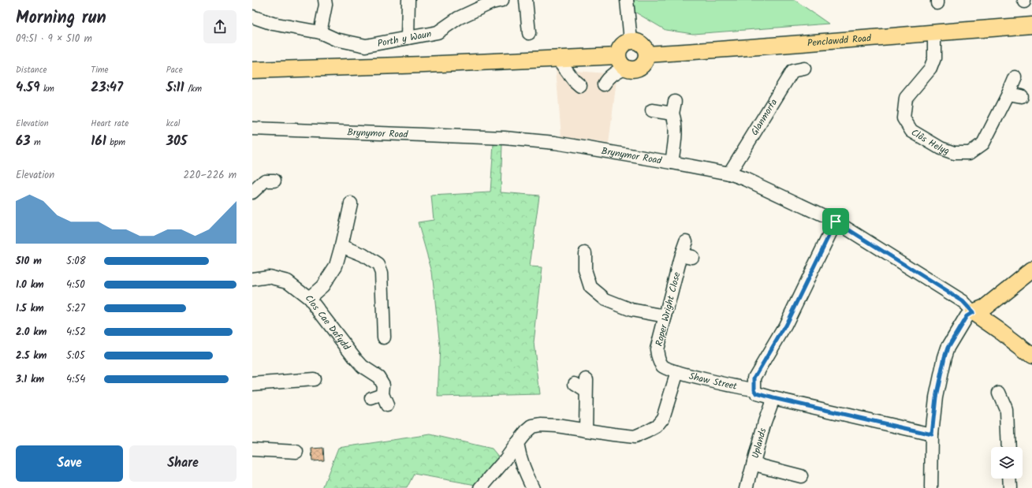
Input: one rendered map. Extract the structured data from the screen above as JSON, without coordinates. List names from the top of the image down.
{
  "streets": {
    "main road": ["Penclawdd Road"],
    "street": [
      "Porth y Waun",
      "Glanmorfa",
      "Brynymor Road",
      "Clôs Helyg",
      "Roper Wright Close",
      "Clos Cae Dafydd",
      "Shaw Street",
      "Uplands"
    ]
  },
  "crossings": [
    ["Penclawdd Road", "Clôs Helyg"],
    ["Glanmorfa", "Brynymor Road"],
    ["Roper Wright Close", "Shaw Street"],
    ["Shaw Street", "Uplands"]
  ],
  "page": {
    "heading": ["Morning run", "09:51 · 9 × 510 m"],
    "stats": [
      ["Distance", "4.59 km"],
      ["Time", "23:47"],
      ["Pace", "5:11 /km"],
      ["Elevation", "63 m"],
      ["Heart rate", "161 bpm"],
      ["kcal", "305"]
    ],
    "chart": ["Elevation", "220–226 m"],
    "list": [
      {
        "name": "510 m",
        "note": "5:08"
      },
      {
        "name": "1.0 km",
        "note": "4:50"
      },
      {
        "name": "1.5 km",
        "note": "5:27"
      },
      {
        "name": "2.0 km",
        "note": "4:52"
      },
      {
        "name": "2.5 km",
        "note": "5:05"
      },
      {
        "name": "3.1 km",
        "note": "4:54"
      }
    ],
    "buttons": ["Save", "Share"]
  }
}
